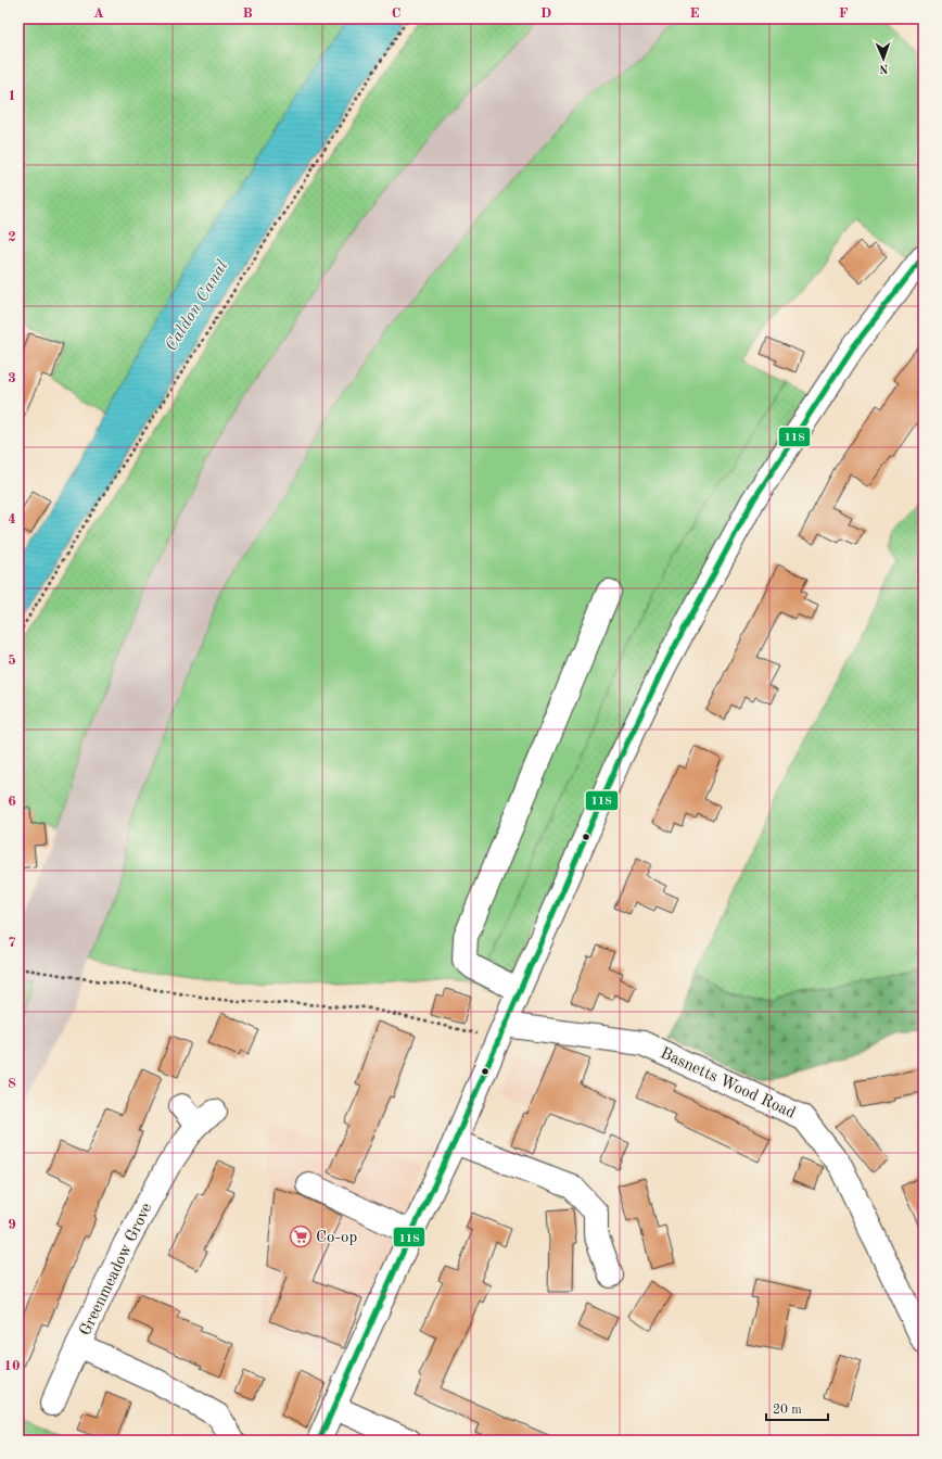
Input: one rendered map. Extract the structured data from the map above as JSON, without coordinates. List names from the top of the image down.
{
  "streets": {
    "main road": ["Basnetts Wood Road", "Greenmeadow Grove"]
  },
  "water": ["Caldon Canal"],
  "places": {
    "supermarket": ["Co-op"]
  },
  "lines": ["transit line 118"],
  "scale_bar": "20 m",
  "north": "bottom",
  "grid": {
    "columns": [
      "A",
      "B",
      "C",
      "D",
      "E",
      "F"
    ],
    "rows": [
      "1",
      "2",
      "3",
      "4",
      "5",
      "6",
      "7",
      "8",
      "9",
      "10"
    ]
  }
}
